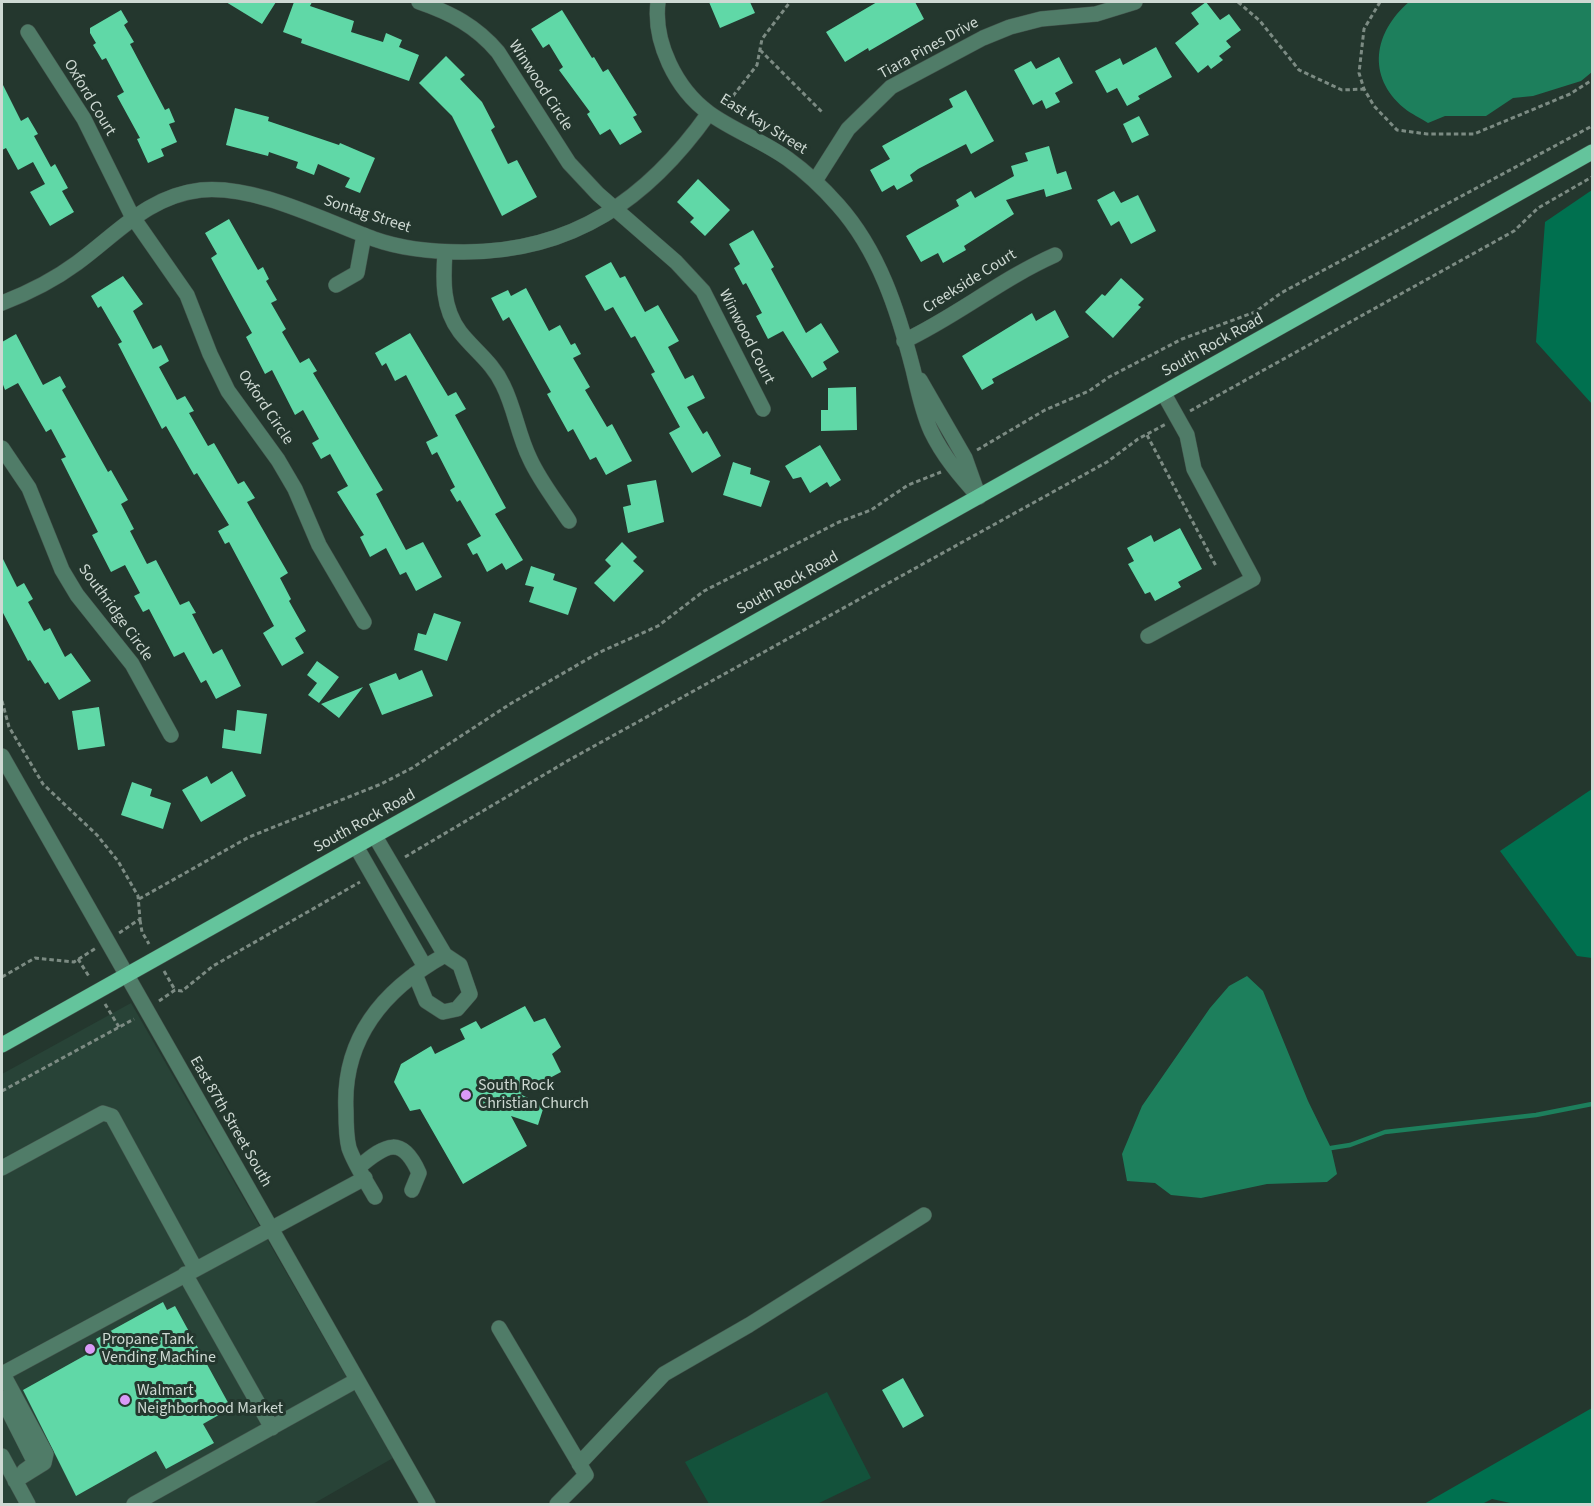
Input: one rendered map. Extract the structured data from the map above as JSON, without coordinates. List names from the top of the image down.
{
  "streets": {
    "main road": ["South Rock Road"],
    "street": [
      "Tiara Pines Drive",
      "Winwood Circle",
      "Oxford Court",
      "East Kay Street",
      "Sontag Street",
      "Creekside Court",
      "Winwood Court",
      "Oxford Circle",
      "Southridge Circle",
      "East 87th Street South"
    ]
  },
  "crossings": [
    ["Tiara Pines Drive", "East Kay Street"],
    ["Winwood Circle", "Sontag Street"],
    ["Winwood Circle", "Winwood Court"],
    ["Oxford Court", "Sontag Street"],
    ["Oxford Court", "Oxford Circle"],
    ["East Kay Street", "Sontag Street"],
    ["East Kay Street", "Creekside Court"],
    ["East Kay Street", "South Rock Road"],
    ["Sontag Street", "Winwood Court"],
    ["Sontag Street", "Oxford Circle"],
    ["South Rock Road", "East 87th Street South"]
  ],
  "places": ["South Rock Christian Church", "Propane Tank Vending Machine", "Walmart Neighborhood Market"]
}
